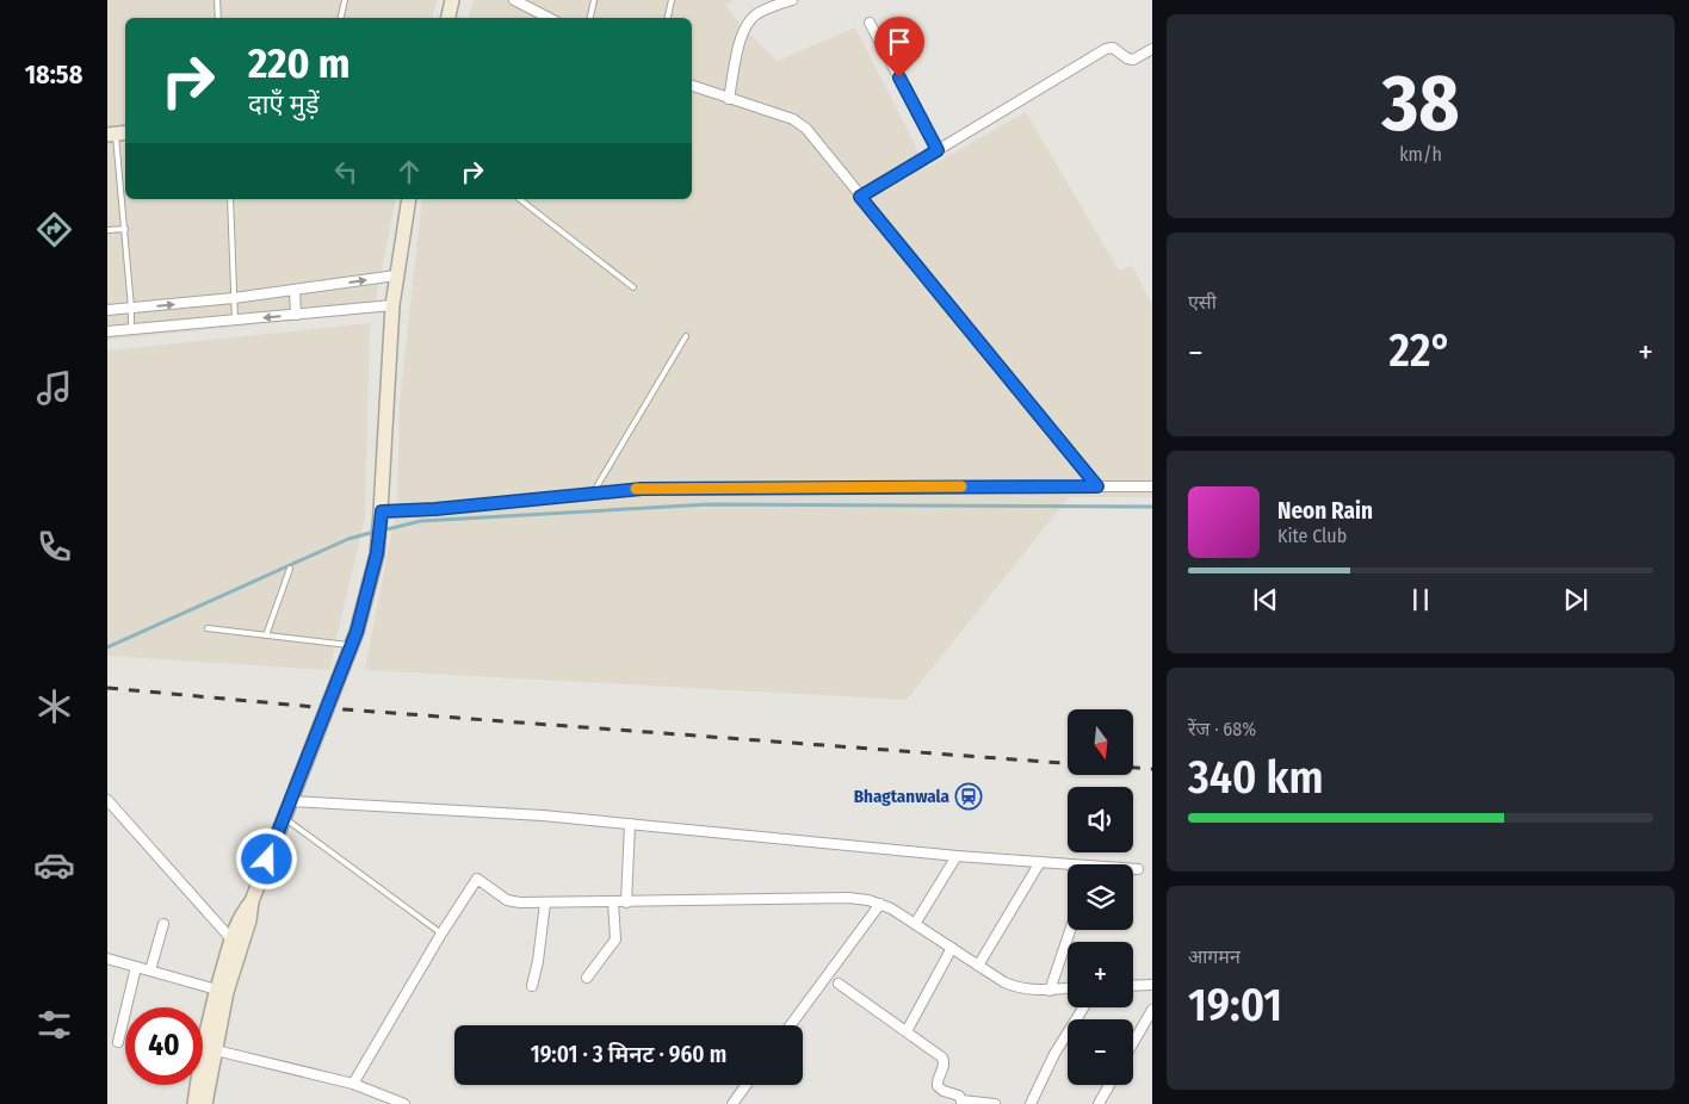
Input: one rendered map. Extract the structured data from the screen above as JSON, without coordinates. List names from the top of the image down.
{
  "places": {
    "station": ["Bhagtanwala"]
  },
  "north": "bottom",
  "page": {
    "tabs": "18:58",
    "tile": [
      ["38", "km/h"],
      "एसी",
      ["रेंज · 68%", "340 km"],
      ["आगमन", "19:01"]
    ],
    "turn": ["220 m", "दाएँ मुड़ें"],
    "heat": ["−", "22°", "+"],
    "song": ["Neon Rain", "Kite Club"],
    "map_buttons": ["+", "−"],
    "limit": "40",
    "trip": "19:01 · 3 मिनट · 960 m"
  }
}
